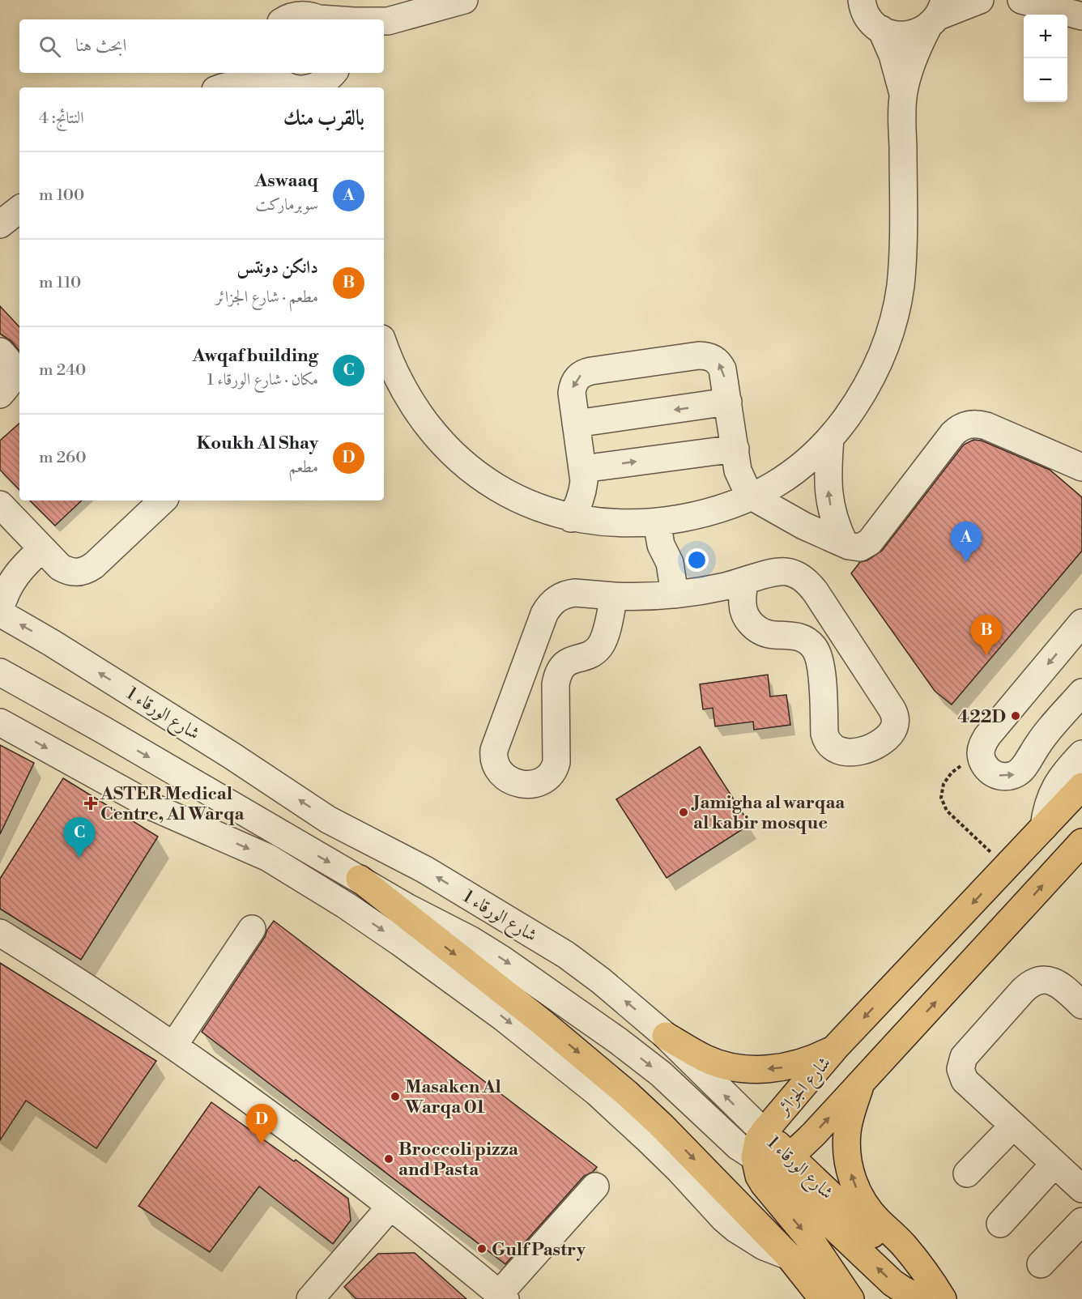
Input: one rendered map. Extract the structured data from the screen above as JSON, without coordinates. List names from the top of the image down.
{
  "streets": {
    "main road": ["شارع الورقاء 1", "شارع الجزائر"]
  },
  "crossings": [
    ["شارع الورقاء 1", "شارع الجزائر"]
  ],
  "places": {
    "other": [
      "422D",
      "Jamigha al warqaa al kabir mosque",
      "Masaken Al Warqa 01",
      "Broccoli pizza and Pasta",
      "Gulf Pastry"
    ],
    "health": ["ASTER Medical Centre, Al Warqa"]
  },
  "page": {
    "map_buttons": ["+", "−"],
    "search": "ابحث هنا",
    "heading": ["بالقرب منك", "النتائج: 4"],
    "list": [
      {
        "mark": "A",
        "name": "Aswaaq",
        "note": "سوبرماركت",
        "value": "100 m"
      },
      {
        "mark": "B",
        "name": "دانكن دونتس",
        "note": "مطعم · شارع الجزائر",
        "value": "110 m"
      },
      {
        "mark": "C",
        "name": "Awqaf building",
        "note": "مكان · شارع الورقاء 1",
        "value": "240 m"
      },
      {
        "mark": "D",
        "name": "Koukh Al Shay",
        "note": "مطعم",
        "value": "260 m"
      }
    ],
    "pins": [
      "A",
      "B",
      "C",
      "D"
    ]
  }
}
